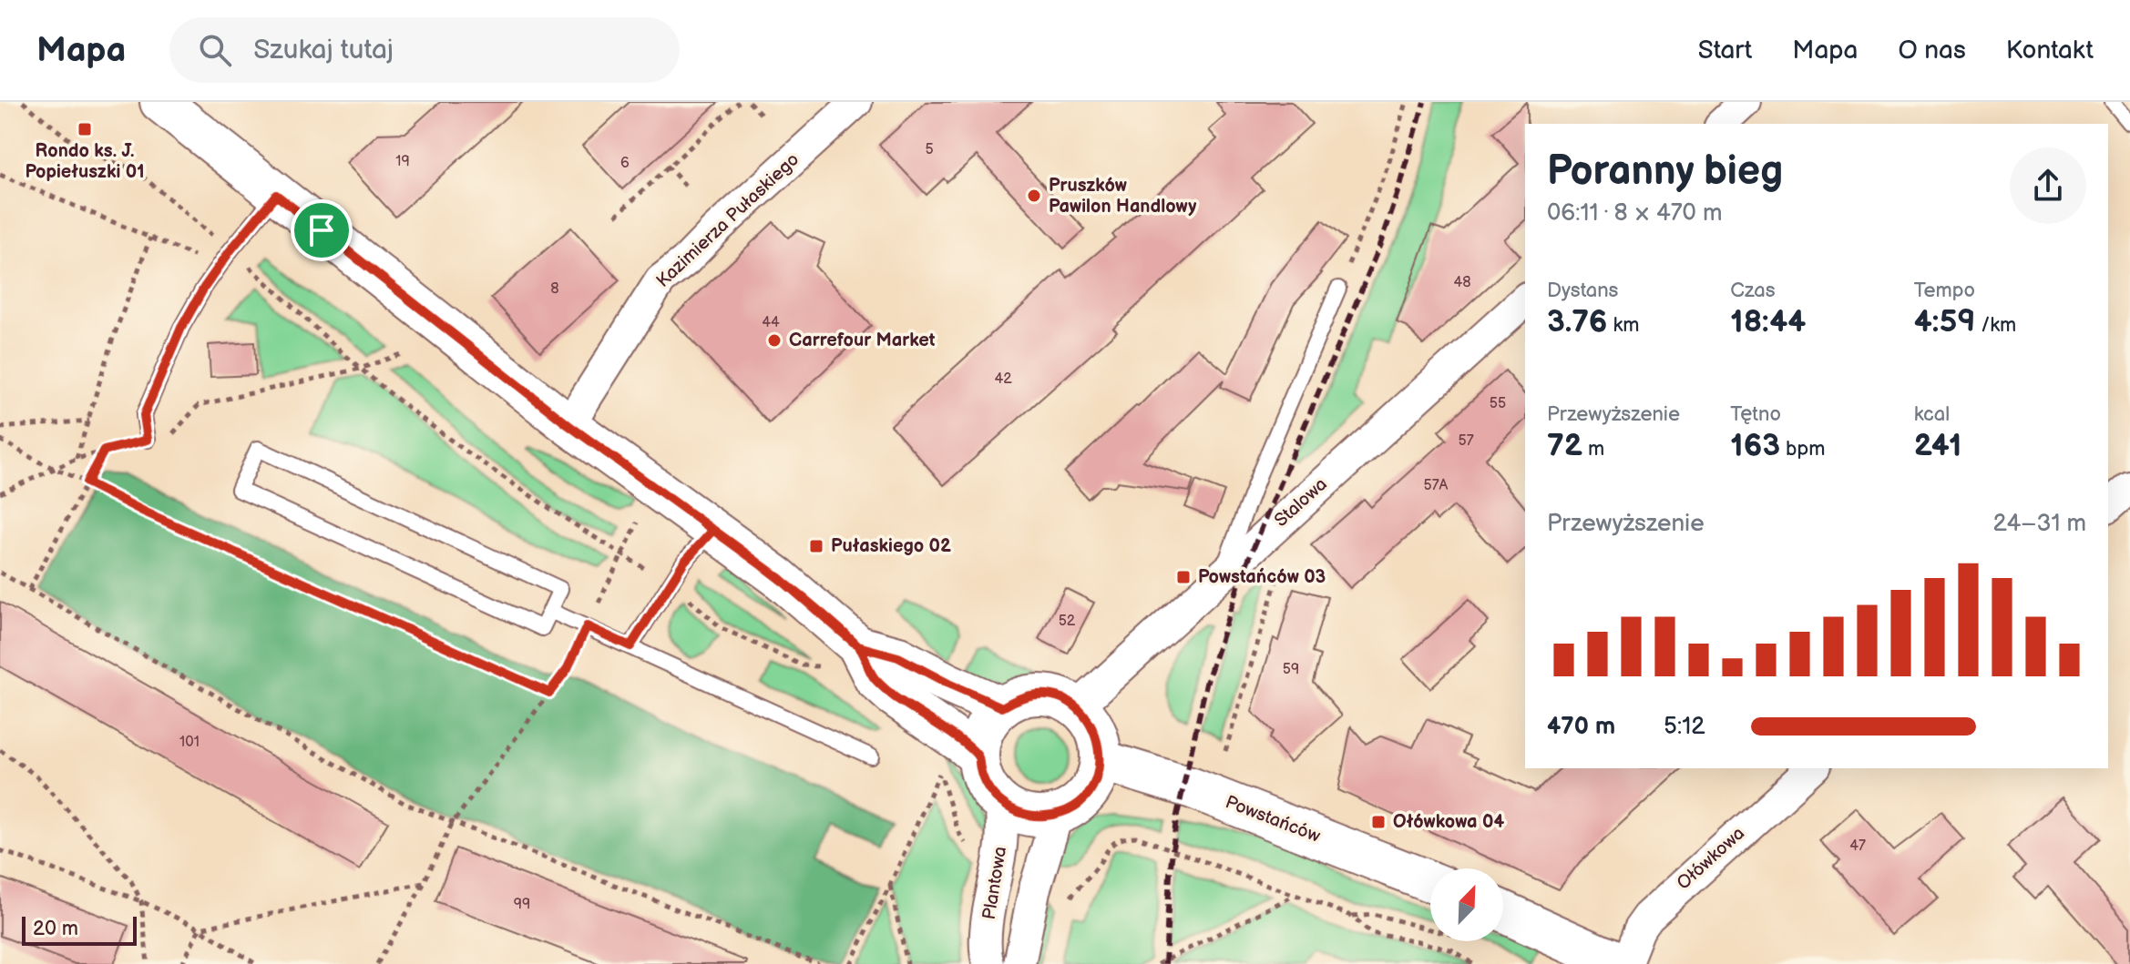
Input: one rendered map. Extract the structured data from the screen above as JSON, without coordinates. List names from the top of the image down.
{
  "streets": {
    "street": [
      "Kazimierza Pułaskiego",
      "Stalowa",
      "Powstańców",
      "Ołówkowa",
      "Plantowa"
    ]
  },
  "crossings": [
    ["Stalowa", "Powstańców"],
    ["Stalowa", "Plantowa"],
    ["Powstańców", "Plantowa"]
  ],
  "places": {
    "transit": [
      "Rondo ks. J. Popiełuszki 01",
      "Pułaskiego 02",
      "Powstańców 03",
      "Ołówkowa 04"
    ],
    "other": ["Pruszków Pawilon Handlowy", "Carrefour Market"]
  },
  "house_numbers": [
    "5",
    "19",
    "6",
    "48",
    "8",
    "44",
    "42",
    "55",
    "57",
    "57A",
    "52",
    "59",
    "101",
    "47",
    "99"
  ],
  "scale_bar": "20 m",
  "north": "top right",
  "page": {
    "header": "Mapa",
    "search": "Szukaj tutaj",
    "nav": [
      "Start",
      "Mapa",
      "O nas",
      "Kontakt"
    ],
    "heading": ["Poranny bieg", "06:11 · 8 × 470 m"],
    "stats": [
      ["Dystans", "3.76 km"],
      ["Czas", "18:44"],
      ["Tempo", "4:59 /km"],
      ["Przewyższenie", "72 m"],
      ["Tętno", "163 bpm"],
      ["kcal", "241"]
    ],
    "chart": ["Przewyższenie", "24–31 m"],
    "list": [
      {
        "name": "470 m",
        "note": "5:12"
      }
    ],
    "scale": "20 m"
  }
}
